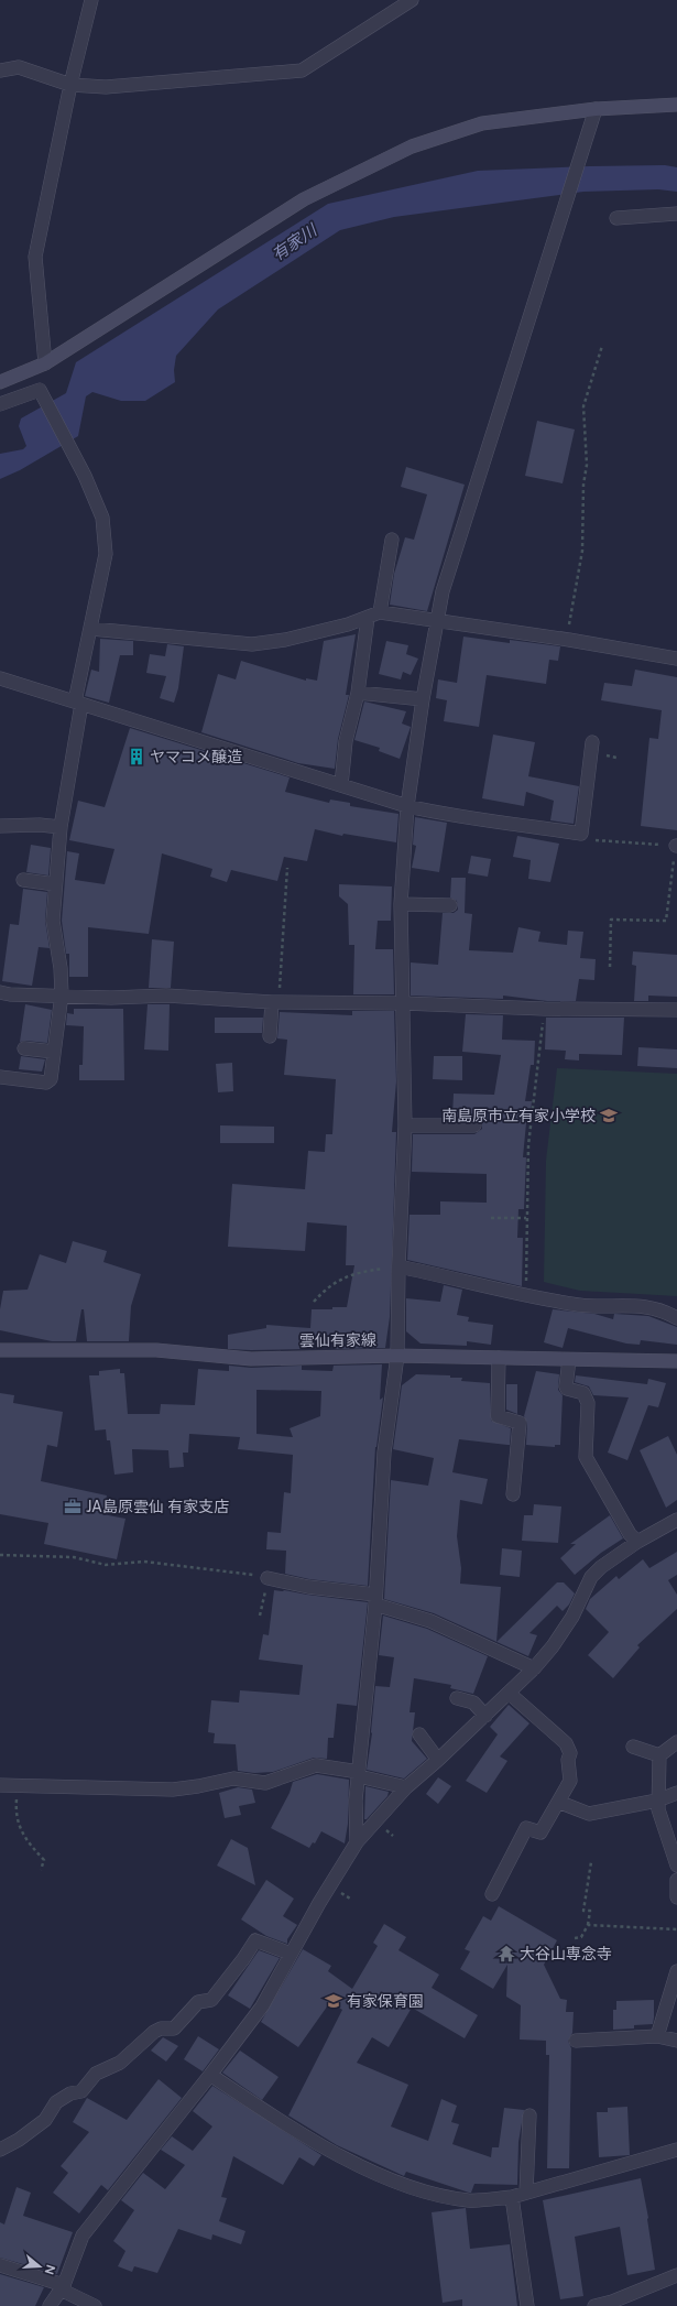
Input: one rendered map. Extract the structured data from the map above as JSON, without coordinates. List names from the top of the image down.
{
  "streets": {
    "street": ["雲仙有家線"]
  },
  "water": ["有家川"],
  "places": {
    "building": ["ヤマコメ醸造"],
    "school or university": ["南島原市立有家小学校", "有家保育園"],
    "office": ["JA島原雲仙 有家支店"],
    "temple": ["大谷山専念寺"]
  },
  "north": "right"
}
